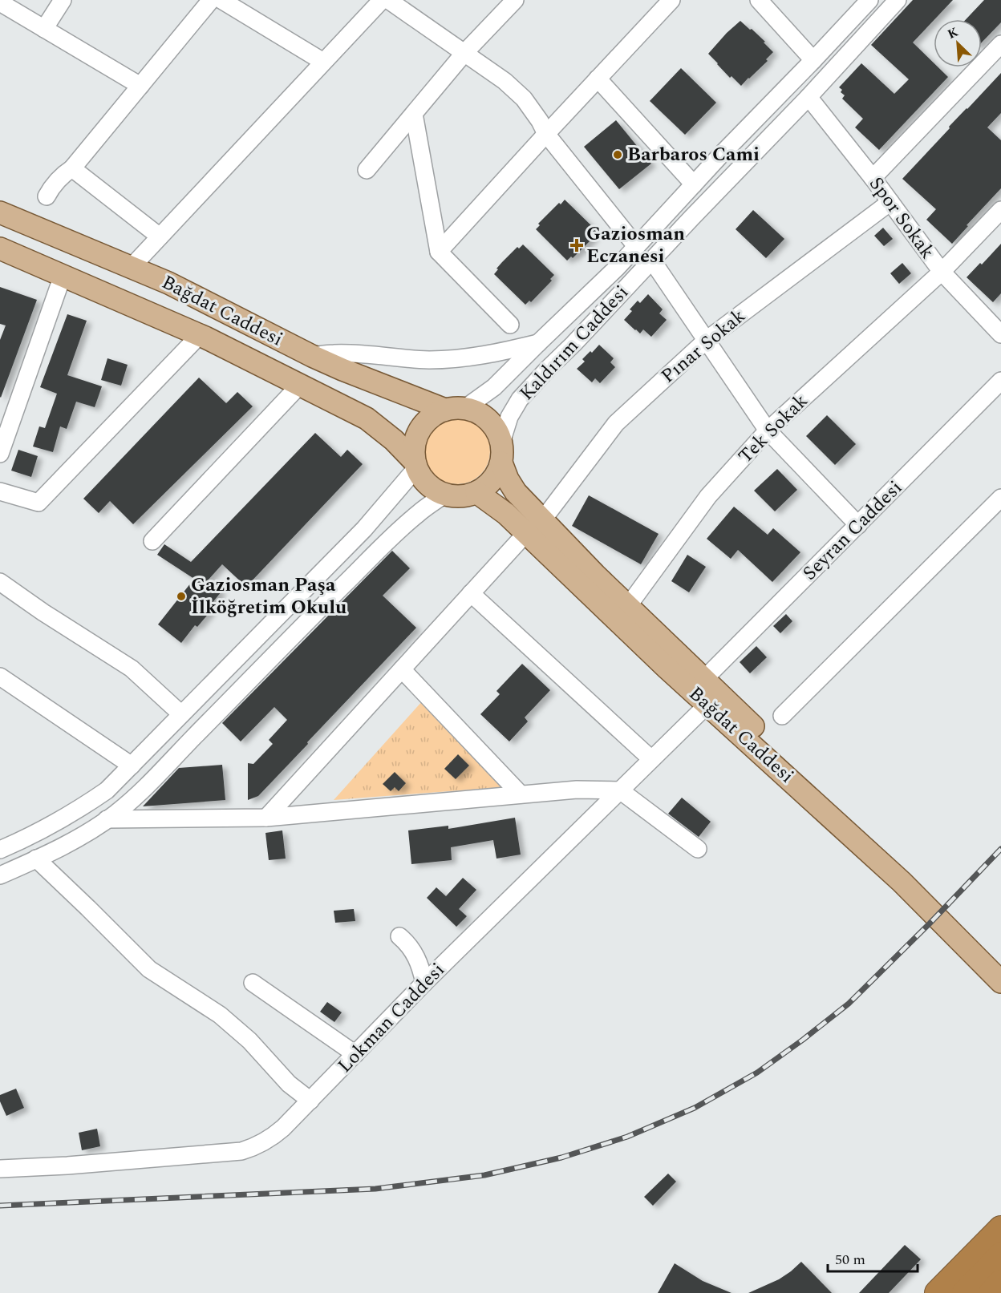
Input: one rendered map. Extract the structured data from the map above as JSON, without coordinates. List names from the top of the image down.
{
  "streets": {
    "main road": ["Bağdat Caddesi"],
    "street": [
      "Spor Sokak",
      "Kaldırım Caddesi",
      "Pınar Sokak",
      "Tek Sokak",
      "Seyran Caddesi",
      "Lokman Caddesi"
    ]
  },
  "crossings": [
    ["Spor Sokak", "Kaldırım Caddesi"],
    ["Spor Sokak", "Pınar Sokak"],
    ["Spor Sokak", "Tek Sokak"],
    ["Bağdat Caddesi", "Kaldırım Caddesi"],
    ["Bağdat Caddesi", "Pınar Sokak"],
    ["Bağdat Caddesi", "Tek Sokak"],
    ["Bağdat Caddesi", "Seyran Caddesi"],
    ["Bağdat Caddesi", "Lokman Caddesi"]
  ],
  "places": {
    "other": ["Barbaros Cami", "Gaziosman Paşa İlköğretim Okulu"],
    "health": ["Gaziosman Eczanesi"]
  },
  "scale_bar": "50 m",
  "north": "top left"
}
